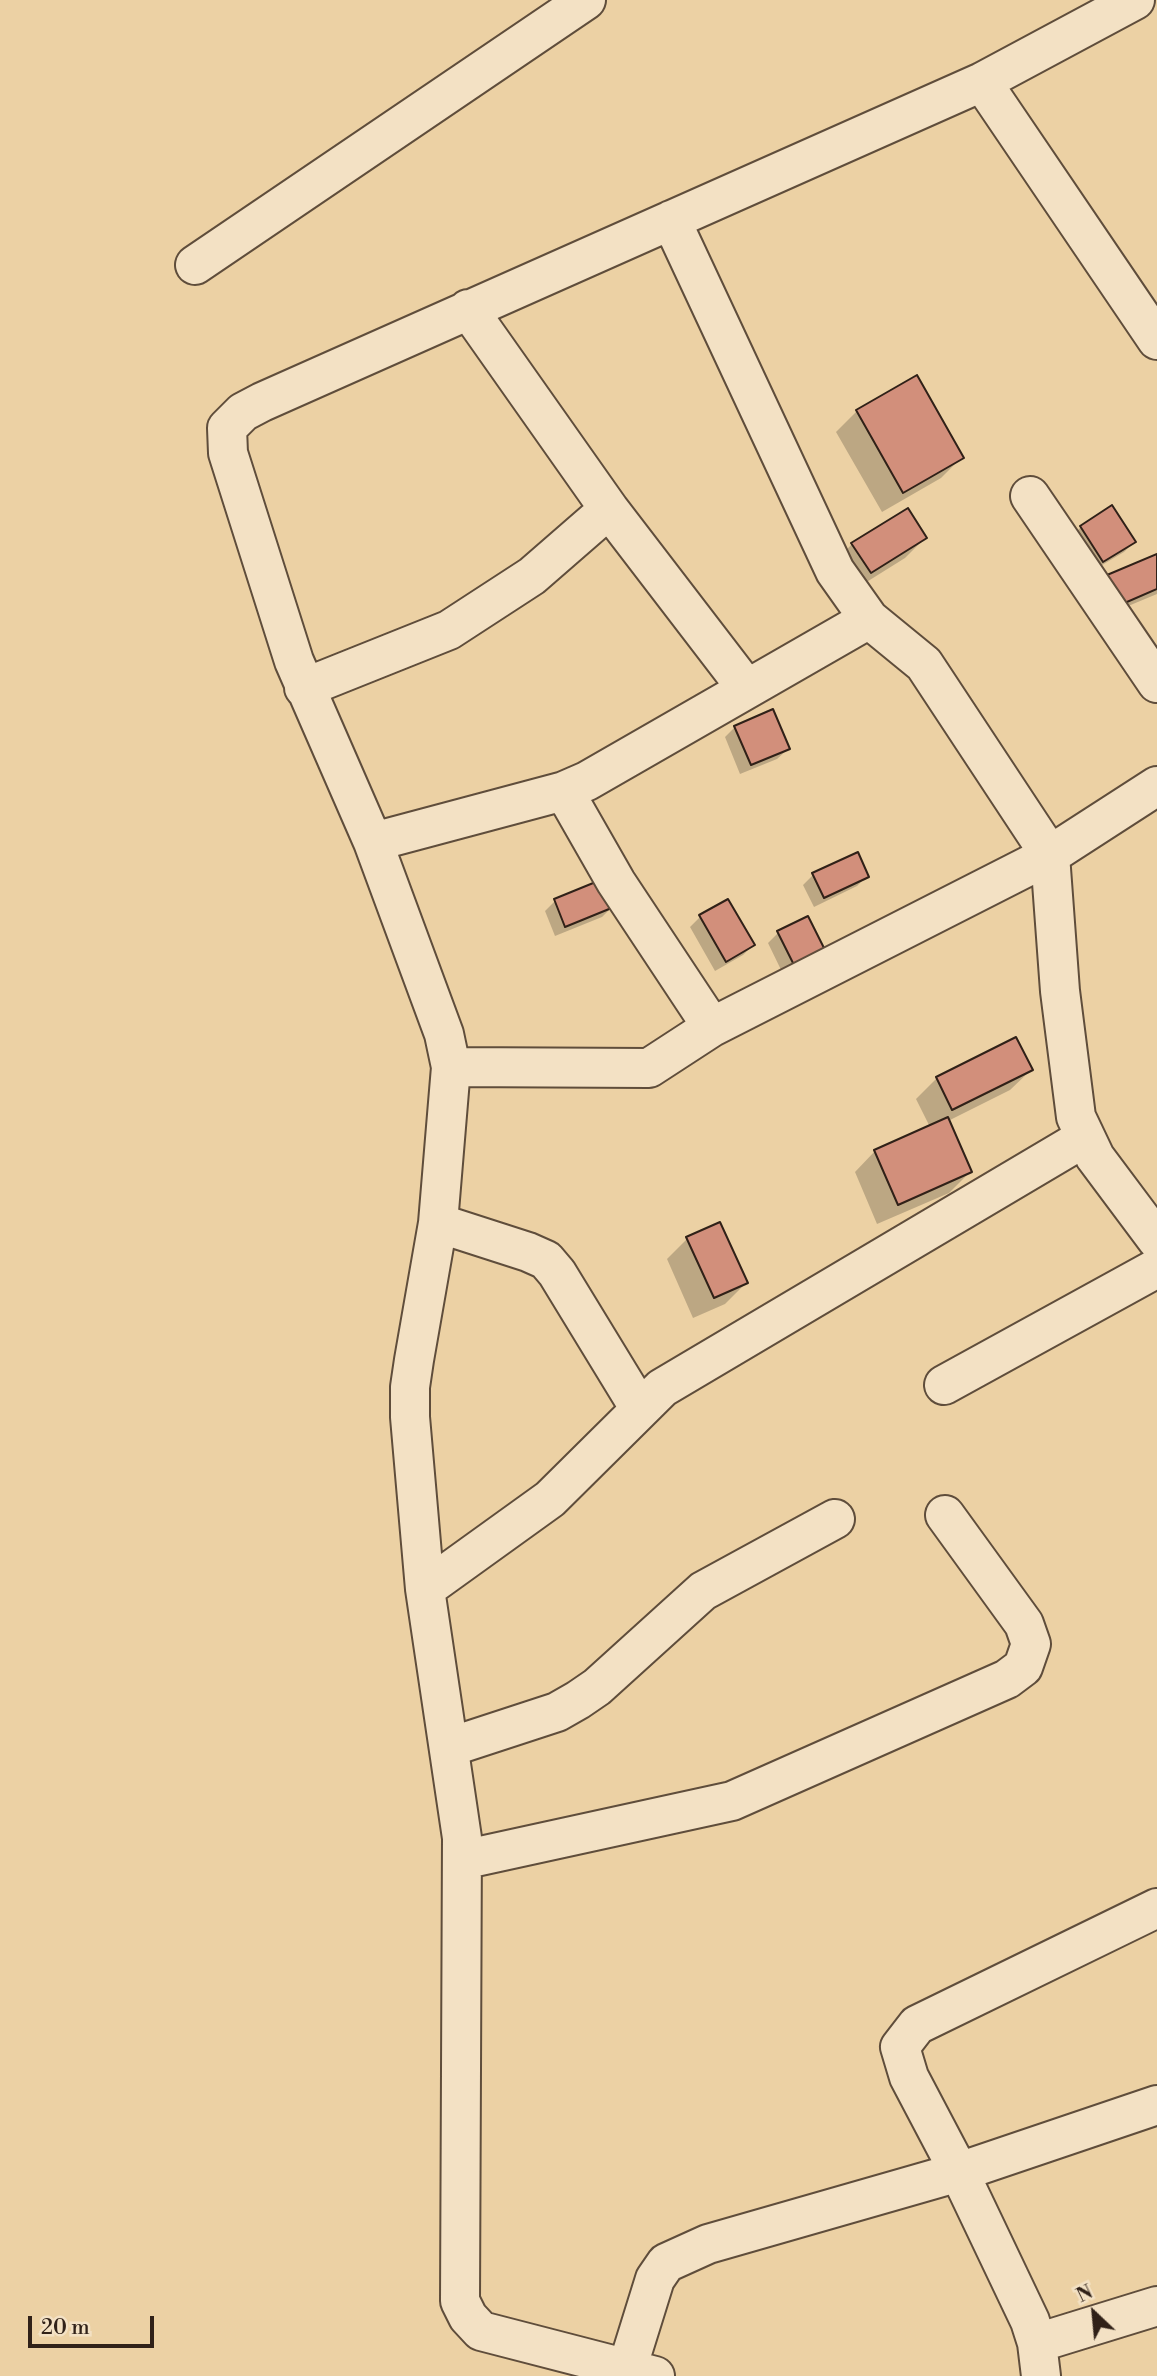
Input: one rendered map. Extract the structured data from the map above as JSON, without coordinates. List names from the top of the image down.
{
  "scale_bar": "20 m",
  "north": "top left"
}
